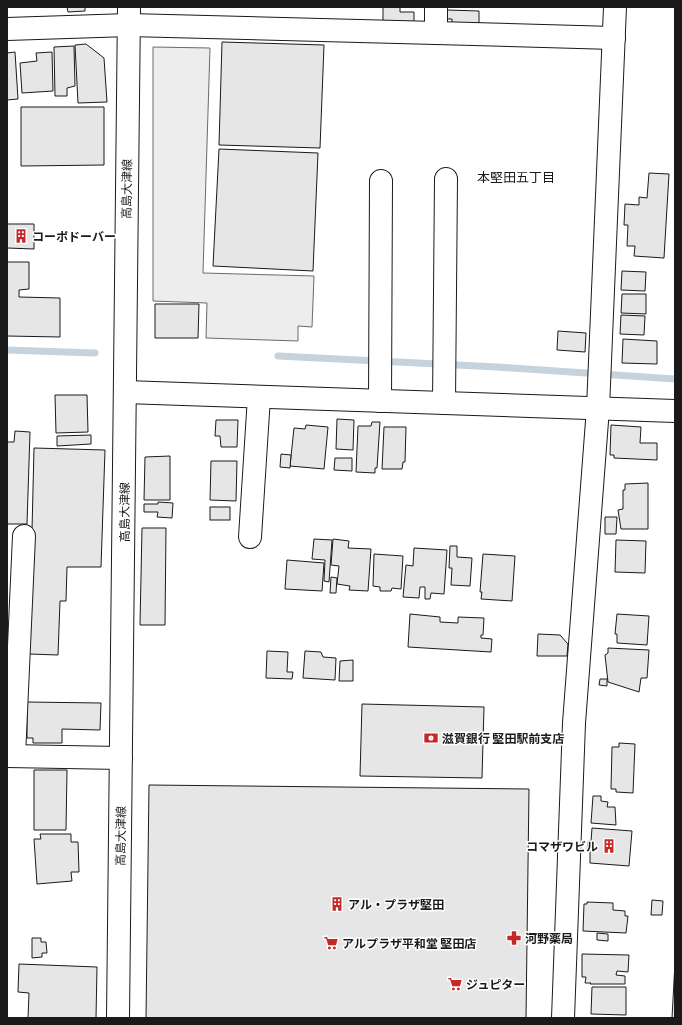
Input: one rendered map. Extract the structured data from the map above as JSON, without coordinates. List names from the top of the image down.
{
  "streets": {
    "street": ["高島大津線"]
  },
  "districts": ["本堅田五丁目"],
  "places": {
    "building": ["コーポドーバー", "コマザワビル", "アル・プラザ堅田"],
    "bank": ["滋賀銀行 堅田駅前支店"],
    "pharmacy": ["河野薬局"],
    "supermarket": ["アルプラザ平和堂 堅田店", "ジュピター"]
  }
}
